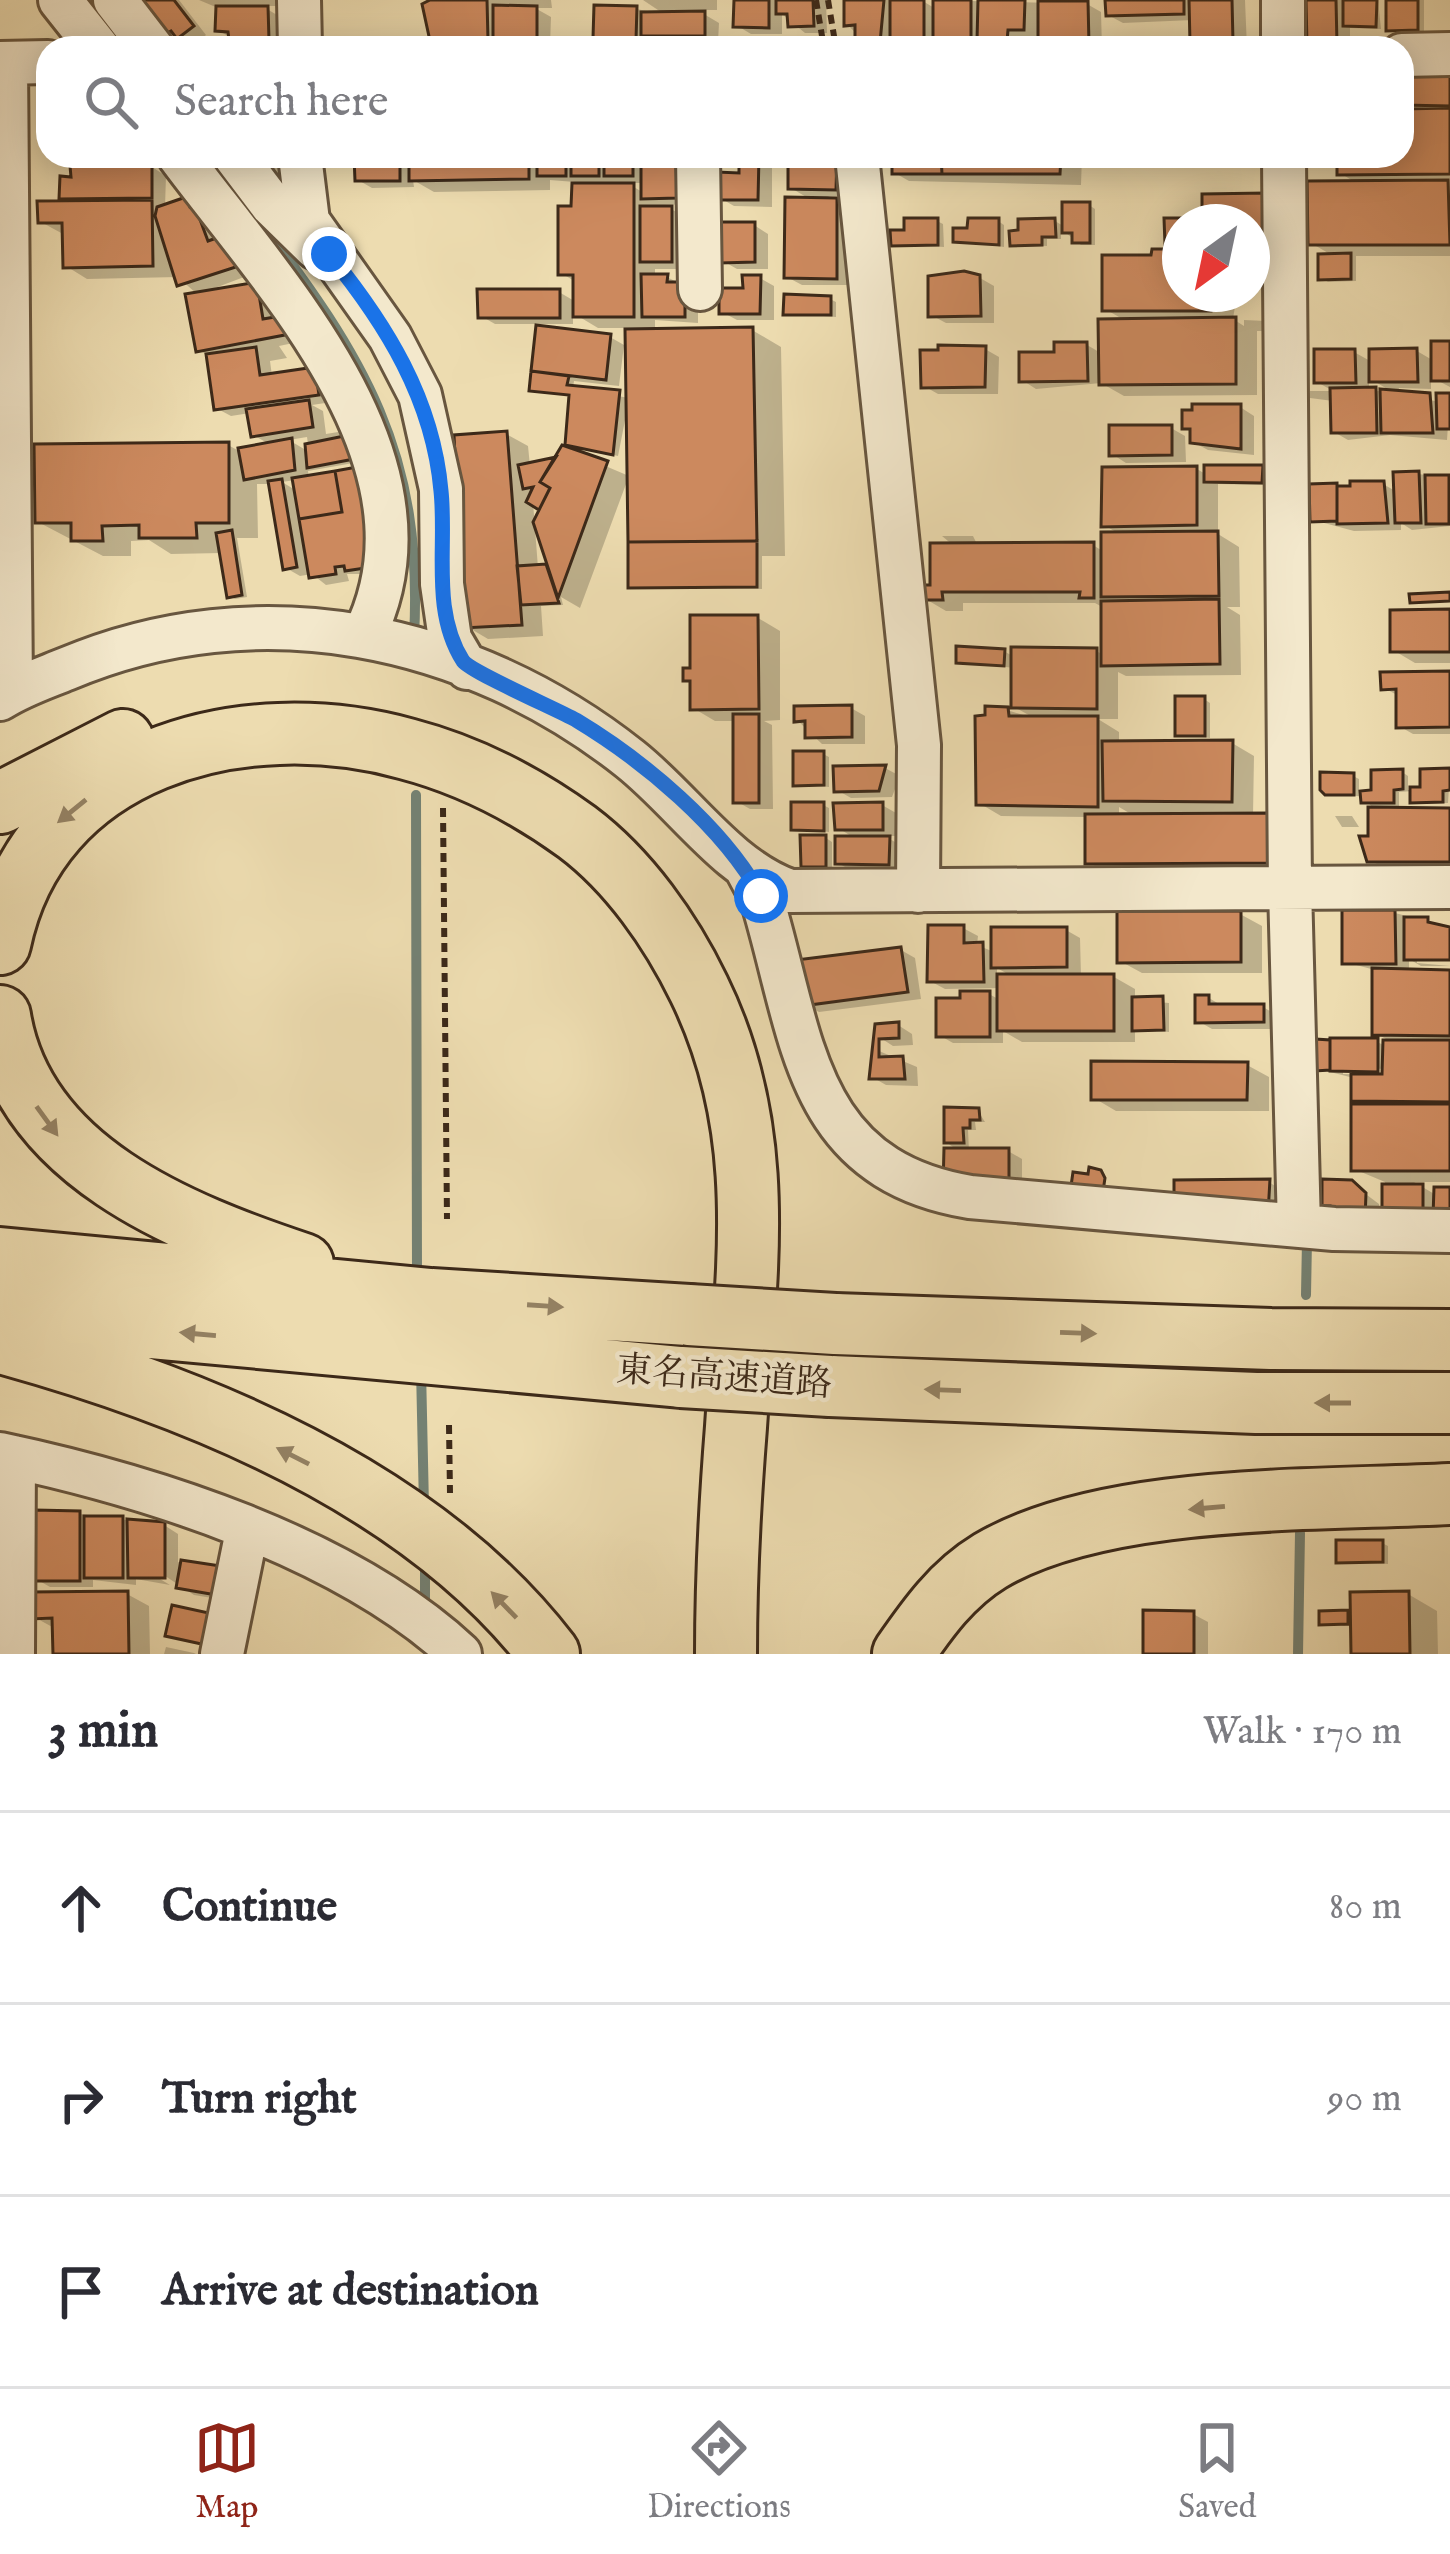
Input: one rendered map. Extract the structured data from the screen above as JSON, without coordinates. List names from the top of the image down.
{
  "streets": {
    "highway": ["東名高速道路"]
  },
  "north": "bottom left",
  "page": {
    "search": "Search here",
    "heading": ["3 min", "Walk · 170 m"],
    "list": [
      ["Continue", "80 m"],
      ["Turn right", "90 m"],
      "Arrive at destination"
    ],
    "nav": ["Map", "Directions", "Saved"]
  }
}
